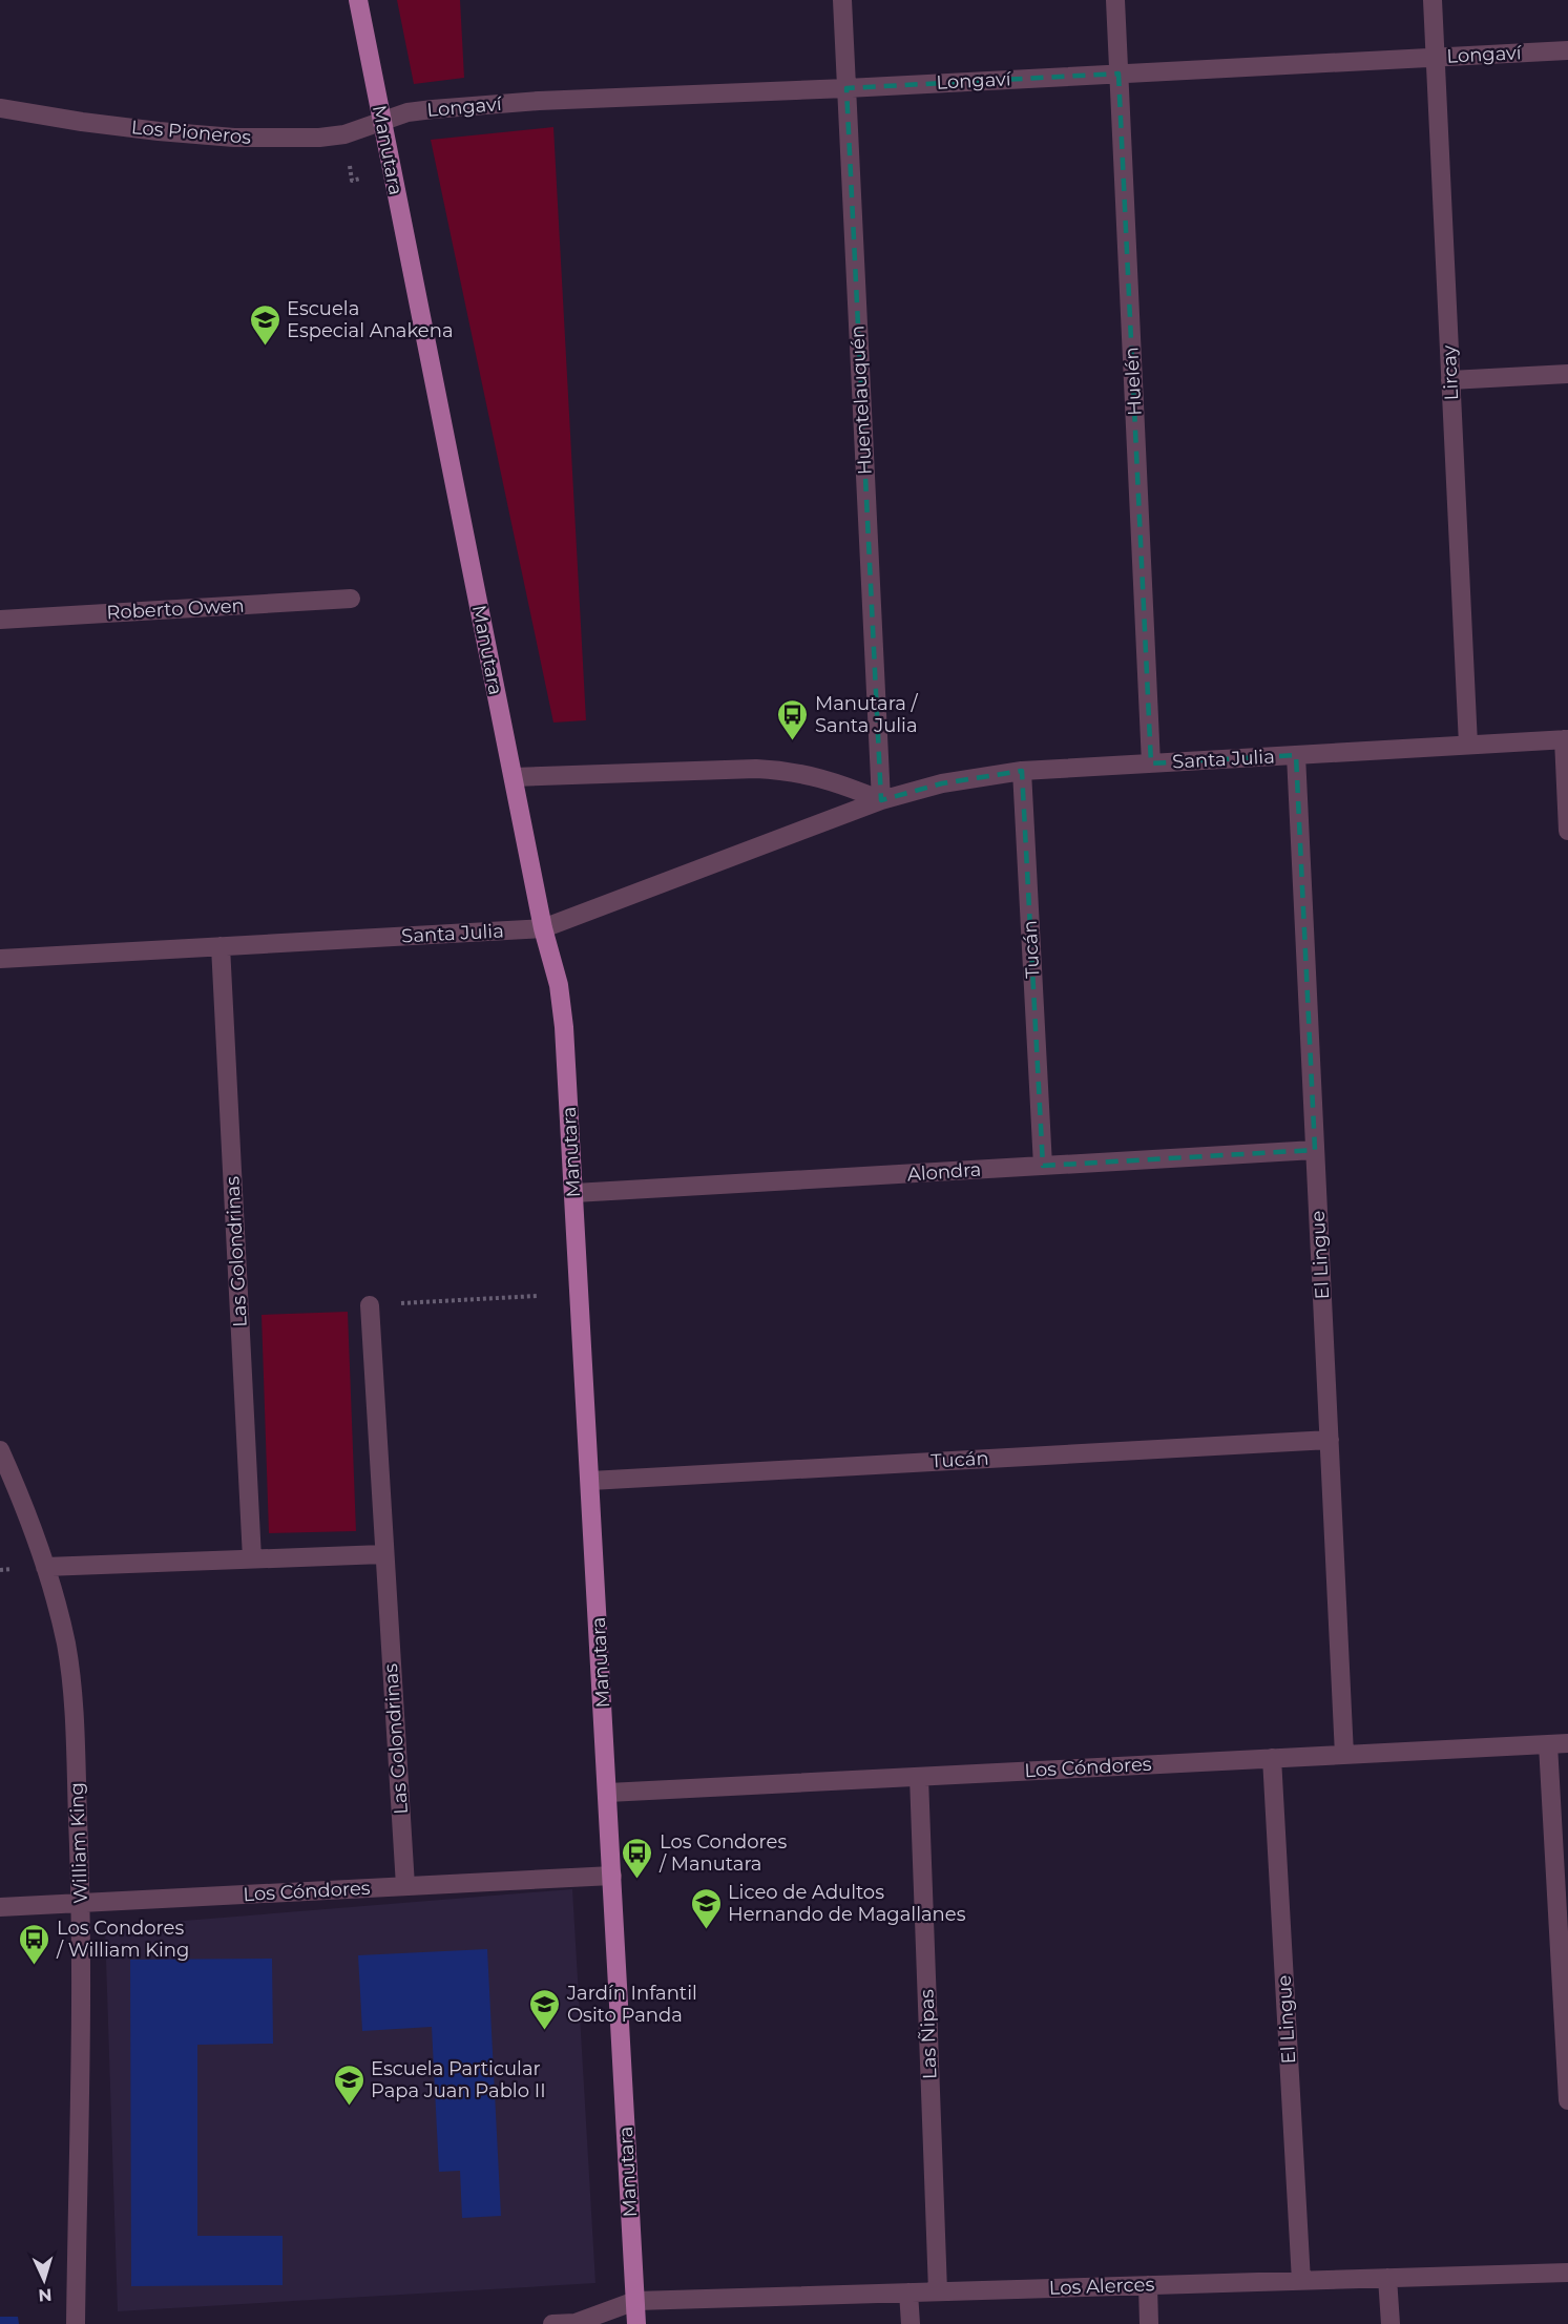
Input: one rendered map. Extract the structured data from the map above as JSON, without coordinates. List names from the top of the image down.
{
  "streets": {
    "main road": ["Manutara"],
    "street": [
      "Longaví",
      "Los Pioneros",
      "Lircay",
      "Huelén",
      "Huentelauquén",
      "Roberto Owen",
      "Santa Julia",
      "Tucán",
      "Alondra",
      "Las Golondrinas",
      "El Lingue",
      "Los Cóndores",
      "William King",
      "Las Ñipas",
      "Los Alerces"
    ]
  },
  "crossings": [
    ["Longaví", "Los Pioneros"],
    ["Longaví", "Manutara"],
    ["Longaví", "Lircay"],
    ["Longaví", "Huelén"],
    ["Longaví", "Huentelauquén"],
    ["Los Pioneros", "Manutara"],
    ["Manutara", "Santa Julia"],
    ["Manutara", "Tucán"],
    ["Manutara", "Alondra"],
    ["Manutara", "Los Cóndores"],
    ["Manutara", "Los Alerces"],
    ["Lircay", "Santa Julia"],
    ["Huelén", "Santa Julia"],
    ["Huentelauquén", "Santa Julia"],
    ["Santa Julia", "Tucán"],
    ["Santa Julia", "Las Golondrinas"],
    ["Santa Julia", "El Lingue"],
    ["Tucán", "Alondra"],
    ["Tucán", "El Lingue"],
    ["Alondra", "El Lingue"],
    ["Las Golondrinas", "Los Cóndores"],
    ["El Lingue", "Los Cóndores"],
    ["El Lingue", "Los Alerces"],
    ["Los Cóndores", "William King"],
    ["Los Cóndores", "Las Ñipas"],
    ["Las Ñipas", "Los Alerces"]
  ],
  "places": {
    "school or university": [
      "Escuela Especial Anakena",
      "Liceo de Adultos Hernando de Magallanes",
      "Jardín Infantil Osito Panda",
      "Escuela Particular Papa Juan Pablo II"
    ],
    "bus stop": ["Manutara / Santa Julia", "Los Condores / Manutara", "Los Condores / William King"]
  },
  "north": "bottom"
}
